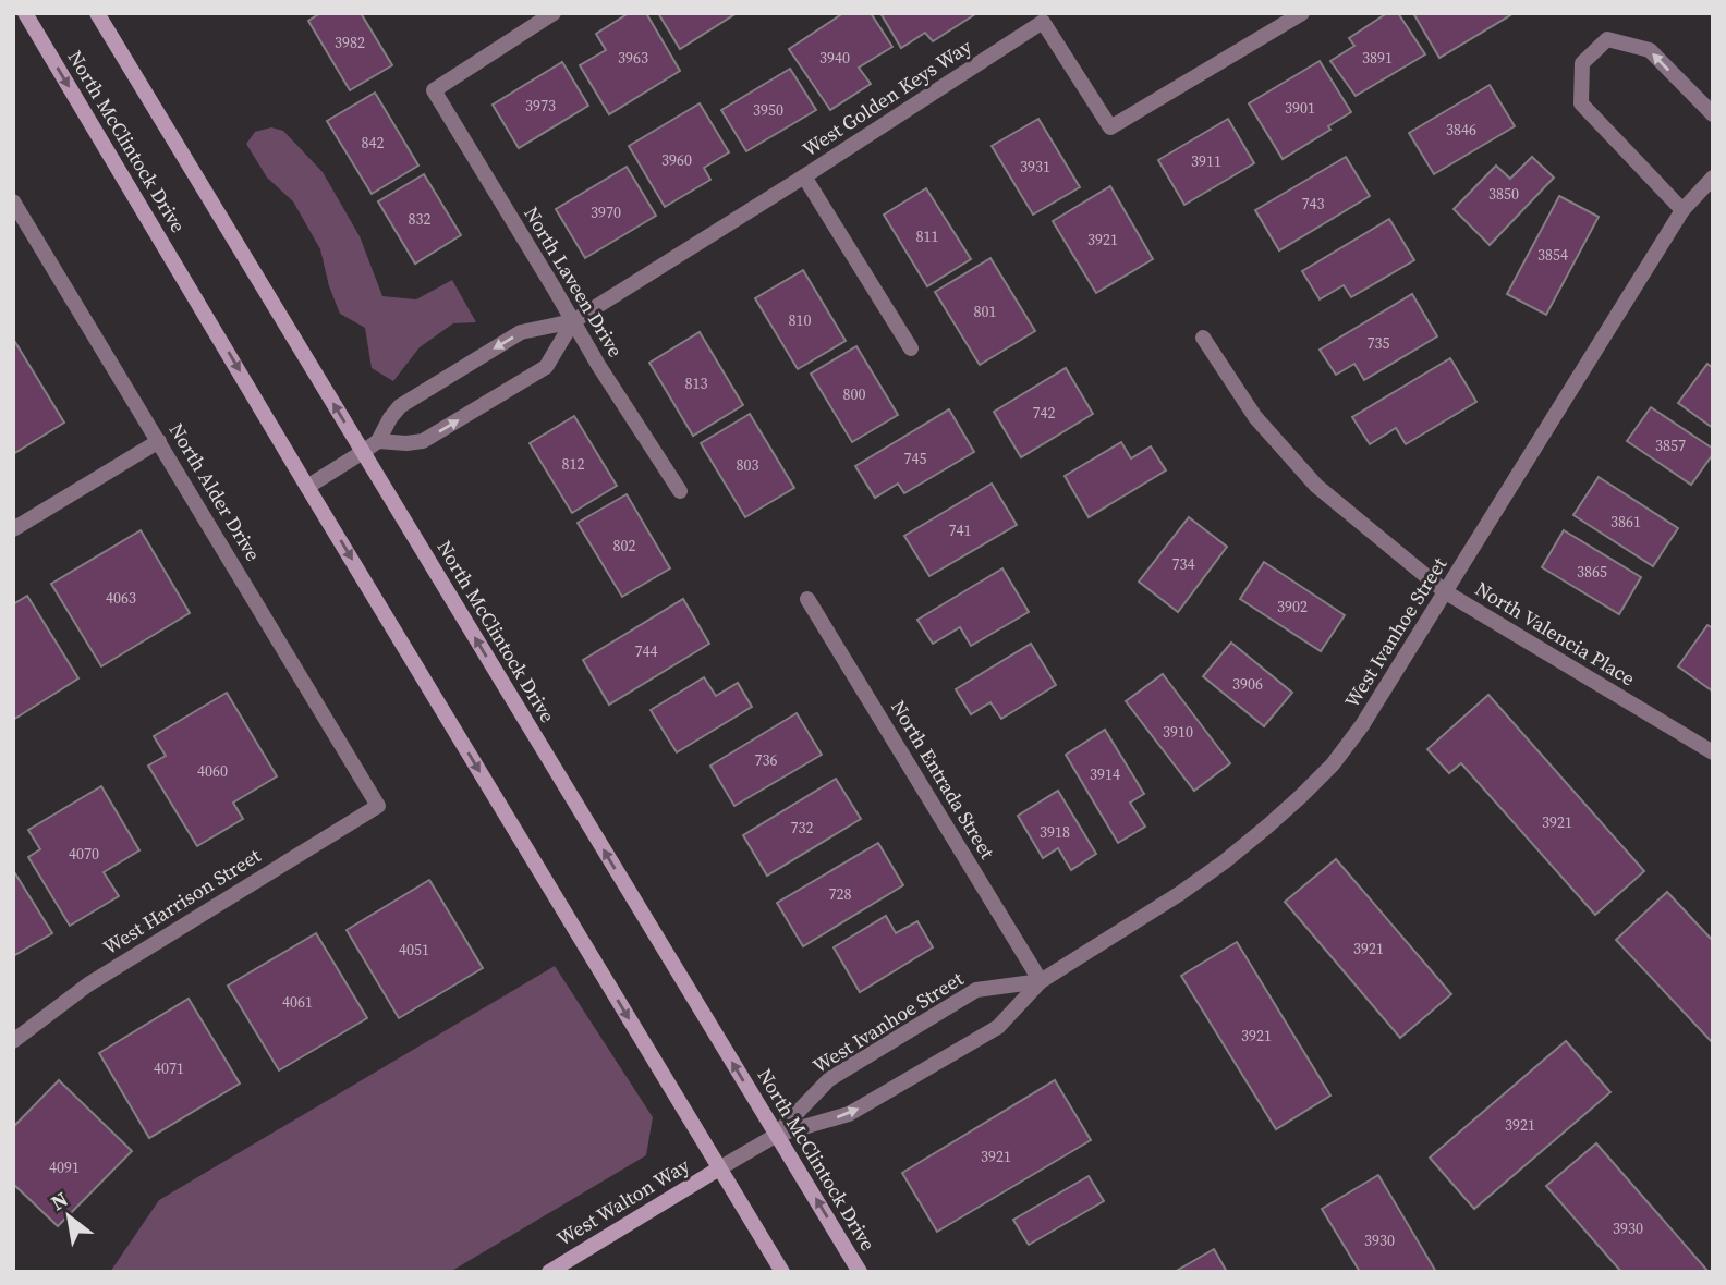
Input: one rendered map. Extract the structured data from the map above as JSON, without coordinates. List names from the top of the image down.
{
  "streets": {
    "main road": ["North McClintock Drive", "West Walton Way"],
    "street": [
      "West Golden Keys Way",
      "North Laveen Drive",
      "North Alder Drive",
      "West Ivanhoe Street",
      "North Valencia Place",
      "North Entrada Street",
      "West Harrison Street"
    ]
  },
  "crossings": [
    ["West Golden Keys Way", "North McClintock Drive"],
    ["West Golden Keys Way", "North Laveen Drive"],
    ["North McClintock Drive", "West Ivanhoe Street"],
    ["North McClintock Drive", "West Walton Way"],
    ["North Alder Drive", "West Harrison Street"],
    ["West Ivanhoe Street", "North Valencia Place"],
    ["West Ivanhoe Street", "North Entrada Street"],
    ["West Ivanhoe Street", "West Walton Way"]
  ],
  "house_numbers": [
    "3982",
    "3963",
    "3940",
    "3891",
    "3973",
    "3901",
    "3950",
    "3846",
    "842",
    "3960",
    "3911",
    "3931",
    "3850",
    "743",
    "3970",
    "832",
    "811",
    "3921",
    "3854",
    "801",
    "810",
    "735",
    "813",
    "800",
    "742",
    "3857",
    "745",
    "812",
    "803",
    "3861",
    "741",
    "802",
    "734",
    "3865",
    "4063",
    "3902",
    "744",
    "3906",
    "3910",
    "736",
    "4060",
    "3914",
    "3921",
    "732",
    "3918",
    "4070",
    "728",
    "3921",
    "4051",
    "4061",
    "3921",
    "4071",
    "3921",
    "3921",
    "4091",
    "3930",
    "3930"
  ],
  "north": "top left"
}
